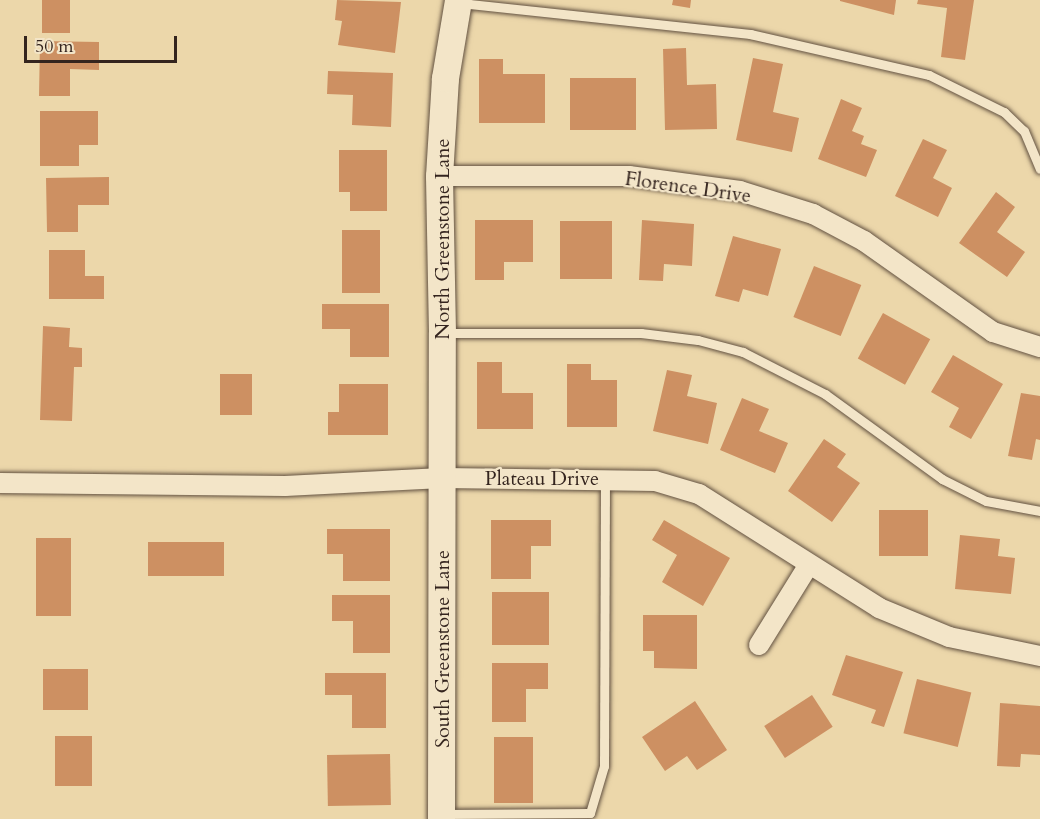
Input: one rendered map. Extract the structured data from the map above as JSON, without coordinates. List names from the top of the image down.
{
  "streets": {
    "street": [
      "Florence Drive",
      "North Greenstone Lane",
      "Plateau Drive",
      "South Greenstone Lane"
    ]
  },
  "crossings": [
    ["Florence Drive", "North Greenstone Lane"],
    ["North Greenstone Lane", "Plateau Drive"],
    ["North Greenstone Lane", "South Greenstone Lane"],
    ["Plateau Drive", "South Greenstone Lane"]
  ],
  "scale_bar": "50 m"
}
